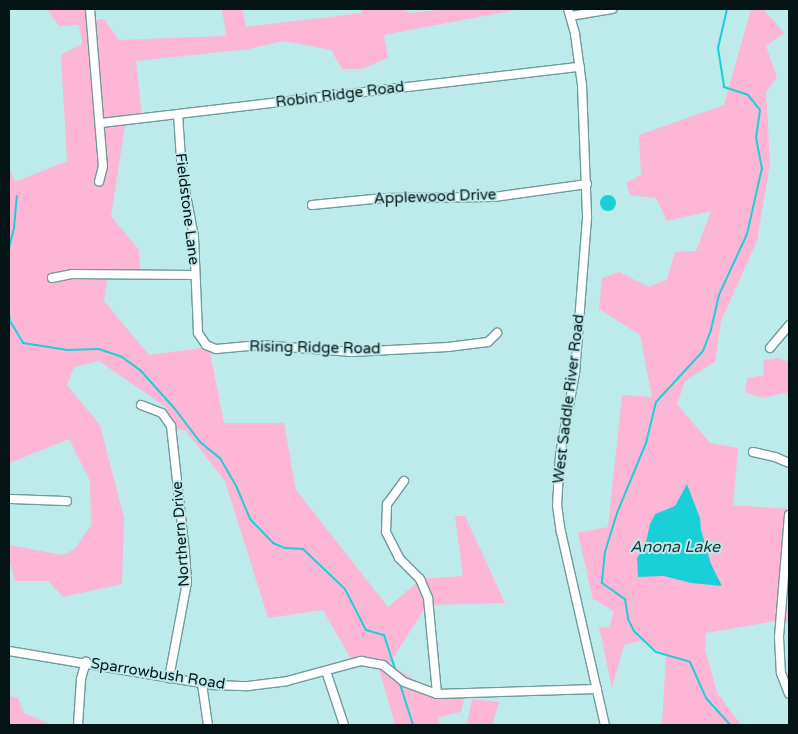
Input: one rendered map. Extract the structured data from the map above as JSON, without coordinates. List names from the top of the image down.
{
  "streets": {
    "street": [
      "Robin Ridge Road",
      "Applewood Drive",
      "Fieldstone Lane",
      "Rising Ridge Road",
      "West Saddle River Road",
      "Northern Drive",
      "Sparrowbush Road"
    ]
  },
  "crossings": [
    ["Robin Ridge Road", "Fieldstone Lane"],
    ["Robin Ridge Road", "West Saddle River Road"],
    ["Applewood Drive", "West Saddle River Road"],
    ["Fieldstone Lane", "Rising Ridge Road"],
    ["West Saddle River Road", "Sparrowbush Road"],
    ["Northern Drive", "Sparrowbush Road"]
  ],
  "water": ["Anona Lake"]
}
